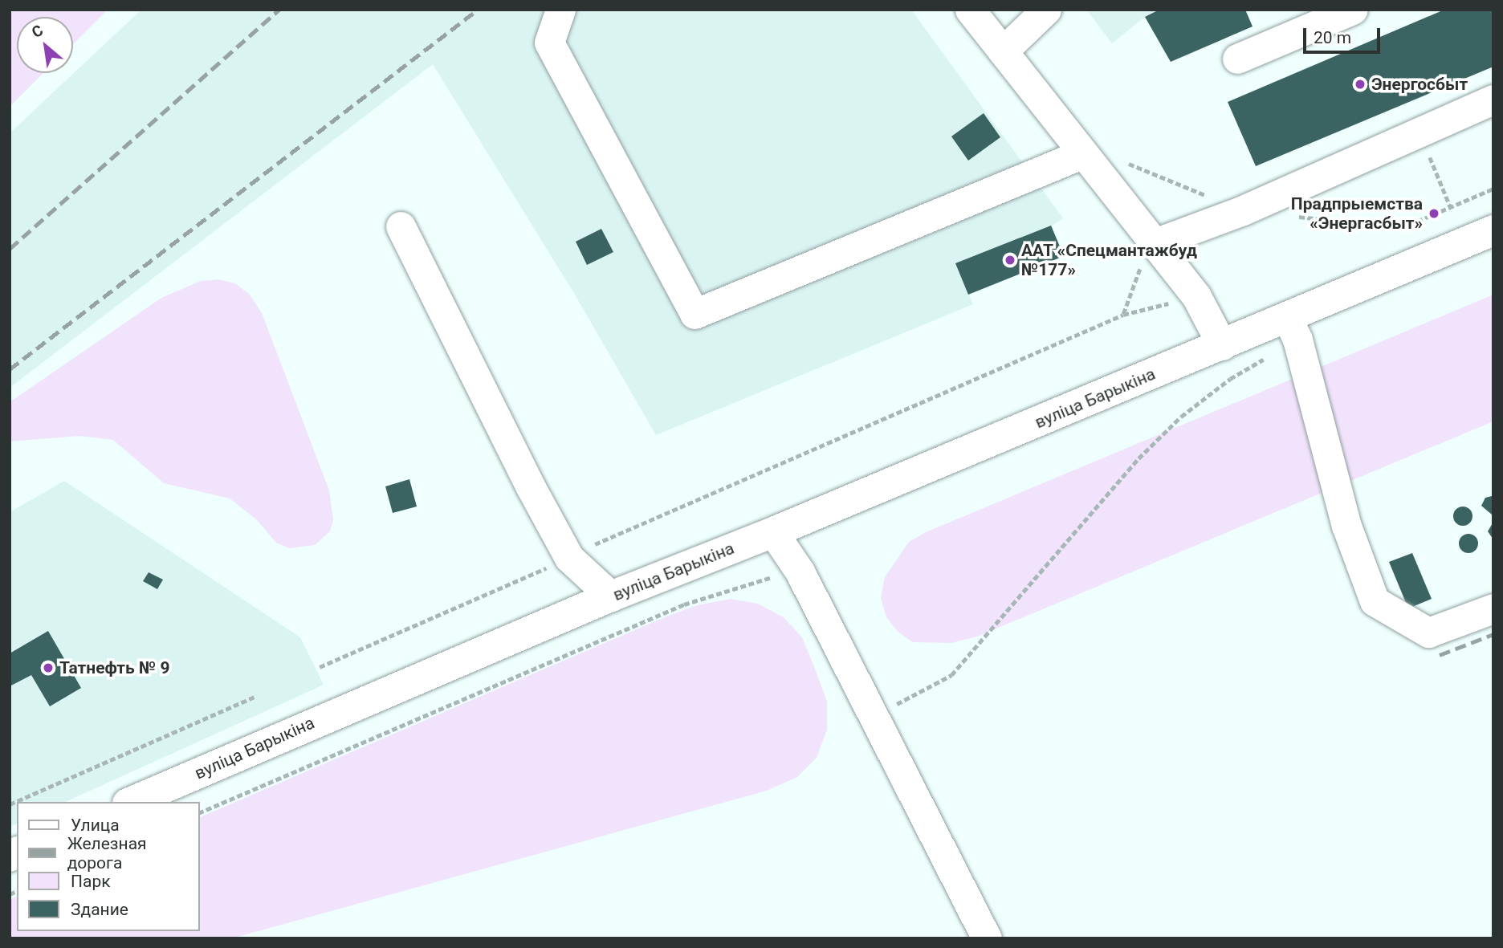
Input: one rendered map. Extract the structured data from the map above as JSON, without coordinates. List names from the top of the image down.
{
  "streets": {
    "main road": ["вуліца Барыкіна"]
  },
  "places": [
    "Энергосбыт",
    "Прадпрыемства «Энергасбыт»",
    "ААТ «Спецмантажбуд №177»",
    "Татнефть № 9"
  ],
  "legend": [
    "Улица",
    "Железная дорога",
    "Парк",
    "Здание"
  ],
  "scale_bar": "20 m",
  "north": "top left"
}
